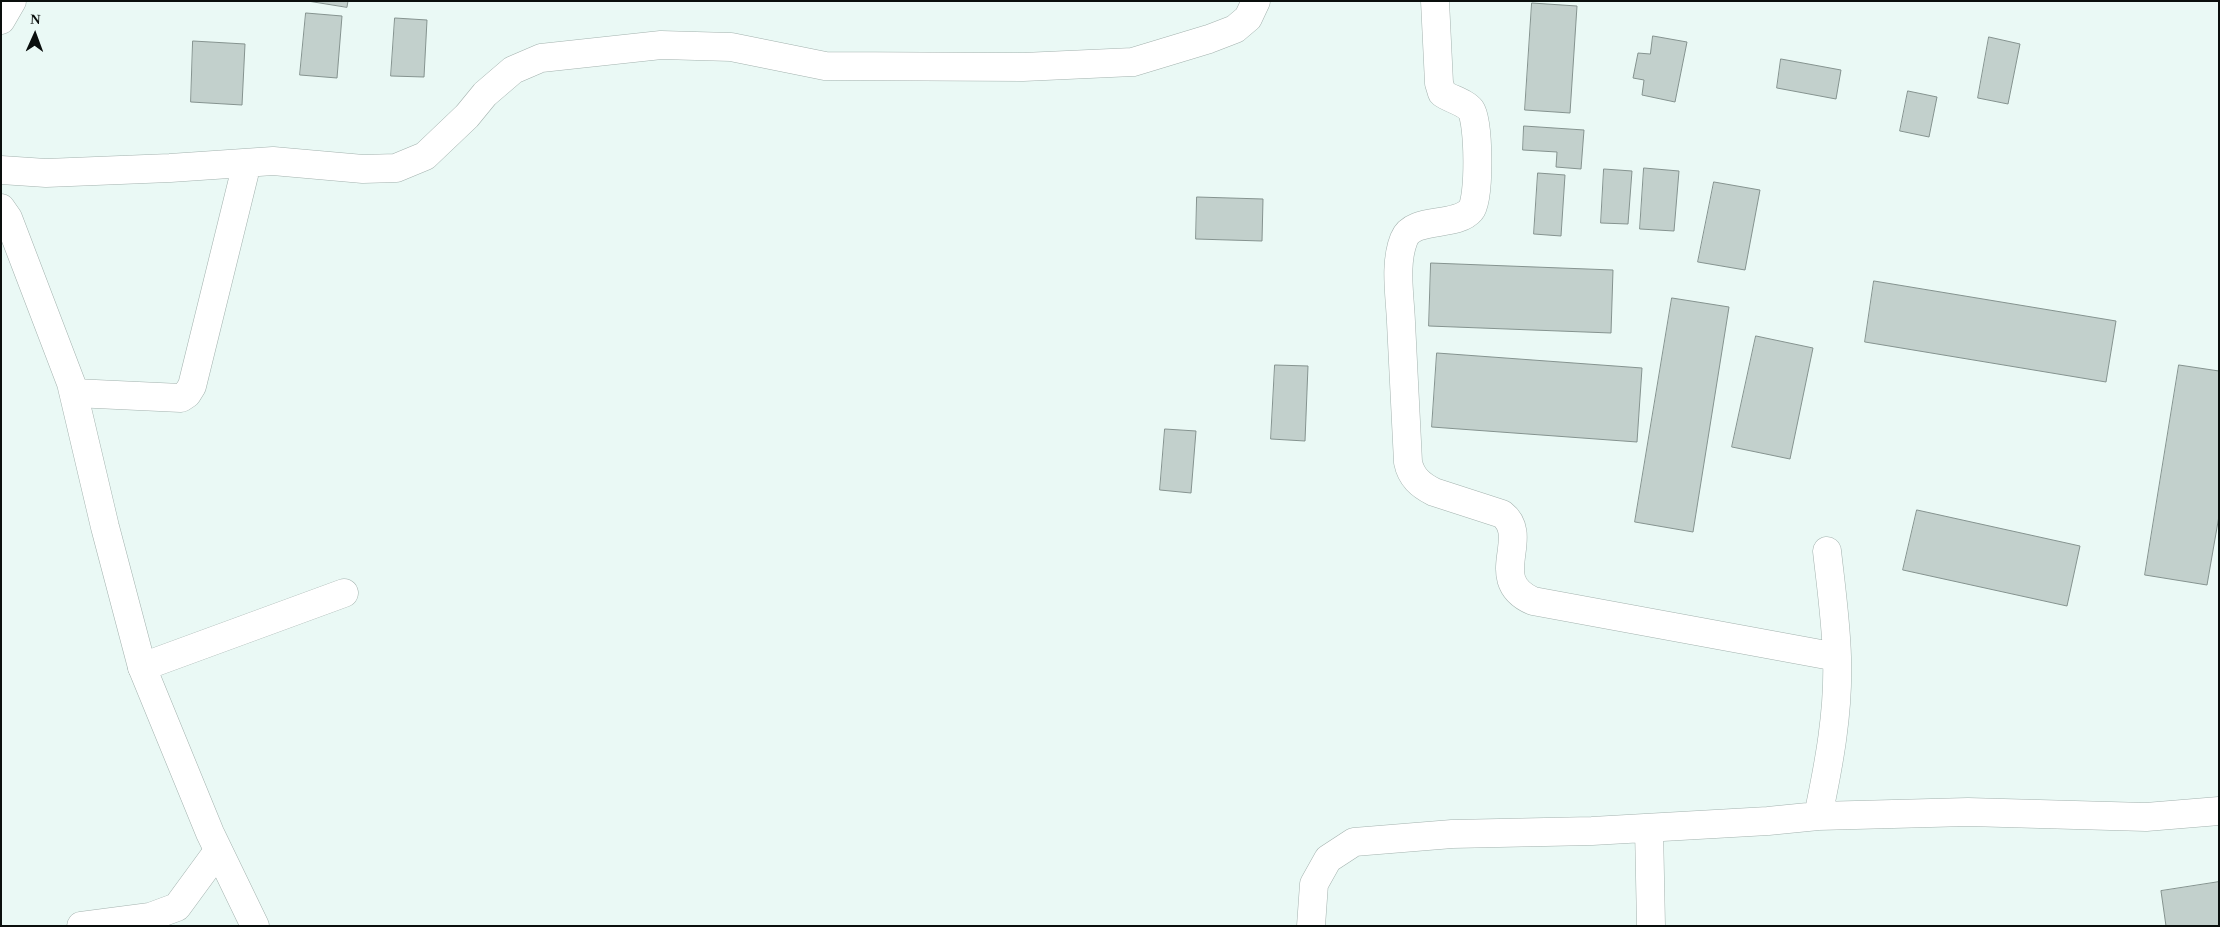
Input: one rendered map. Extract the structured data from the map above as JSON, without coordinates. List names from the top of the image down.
{
  "north": "top"
}
